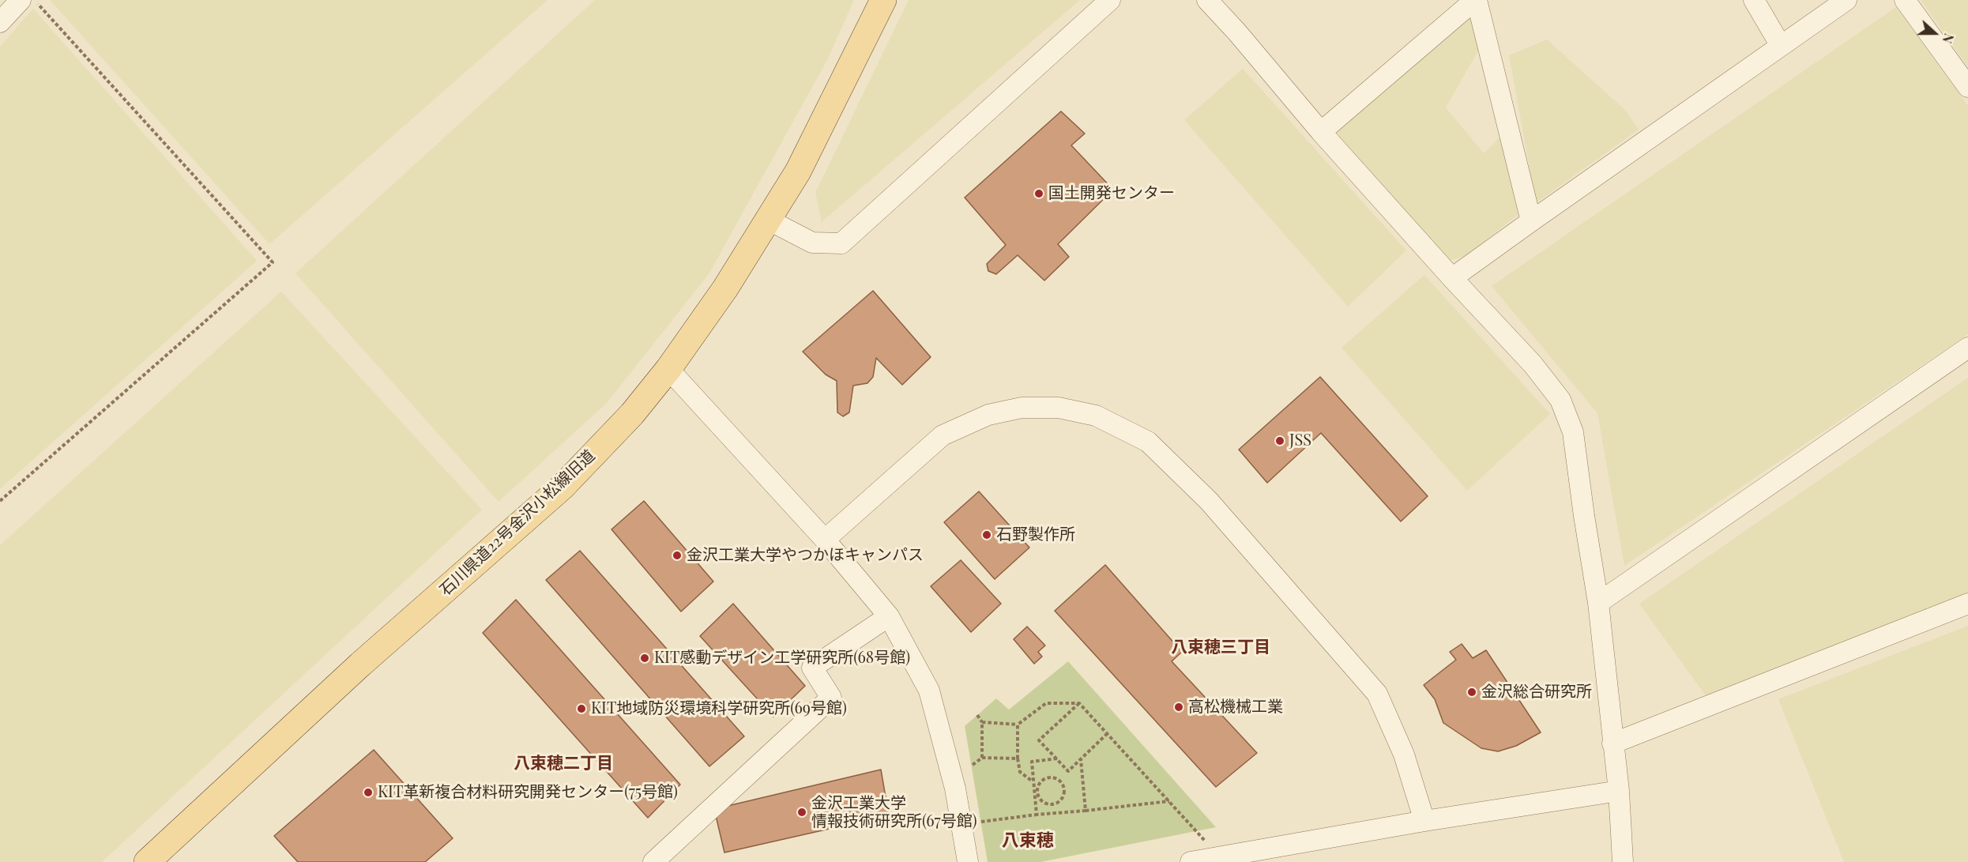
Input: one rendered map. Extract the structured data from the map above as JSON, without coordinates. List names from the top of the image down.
{
  "streets": {
    "main road": ["石川県道22号金沢小松線旧道"]
  },
  "districts": ["八束穂三丁目", "八束穂二丁目", "八束穂"],
  "places": [
    "国土開発センター",
    "JSS",
    "石野製作所",
    "金沢工業大学やつかほキャンパス",
    "KIT感動デザイン工学研究所(68号館)",
    "金沢総合研究所",
    "高松機械工業",
    "KIT地域防災環境科学研究所(69号館)",
    "KIT革新複合材料研究開発センター(75号館)",
    "金沢工業大学 情報技術研究所(67号館)"
  ],
  "north": "right"
}
